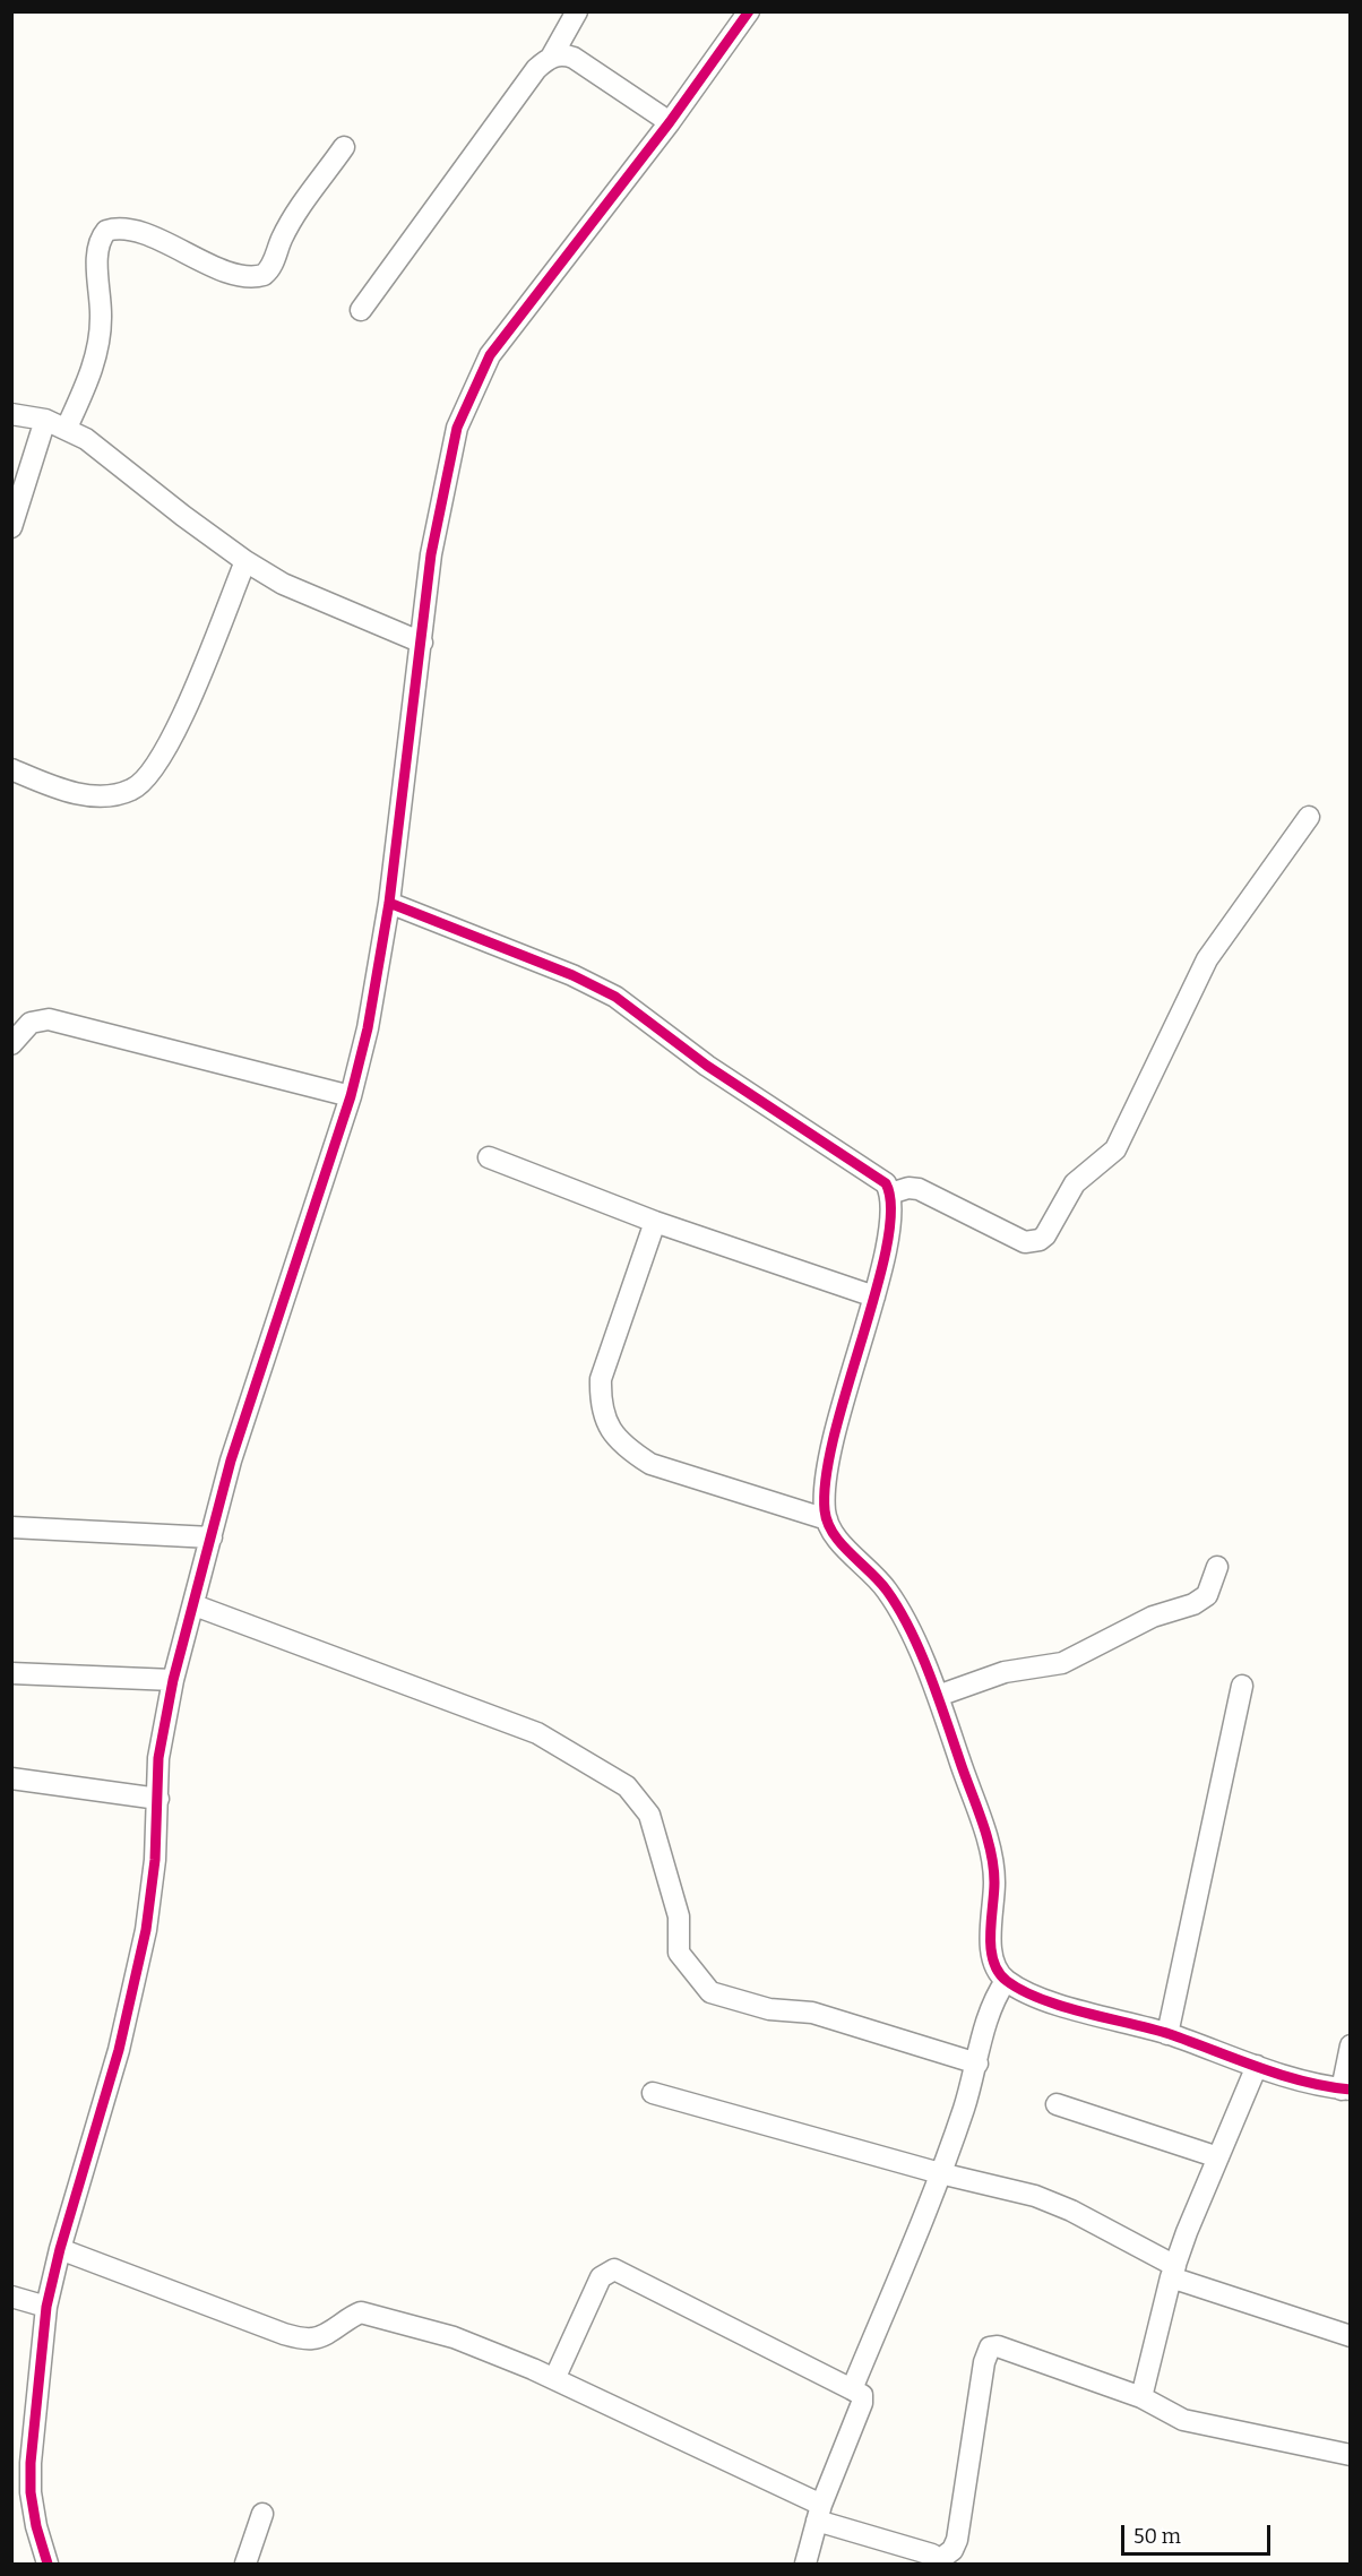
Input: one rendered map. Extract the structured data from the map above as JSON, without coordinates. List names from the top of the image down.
{
  "scale_bar": "50 m"
}
